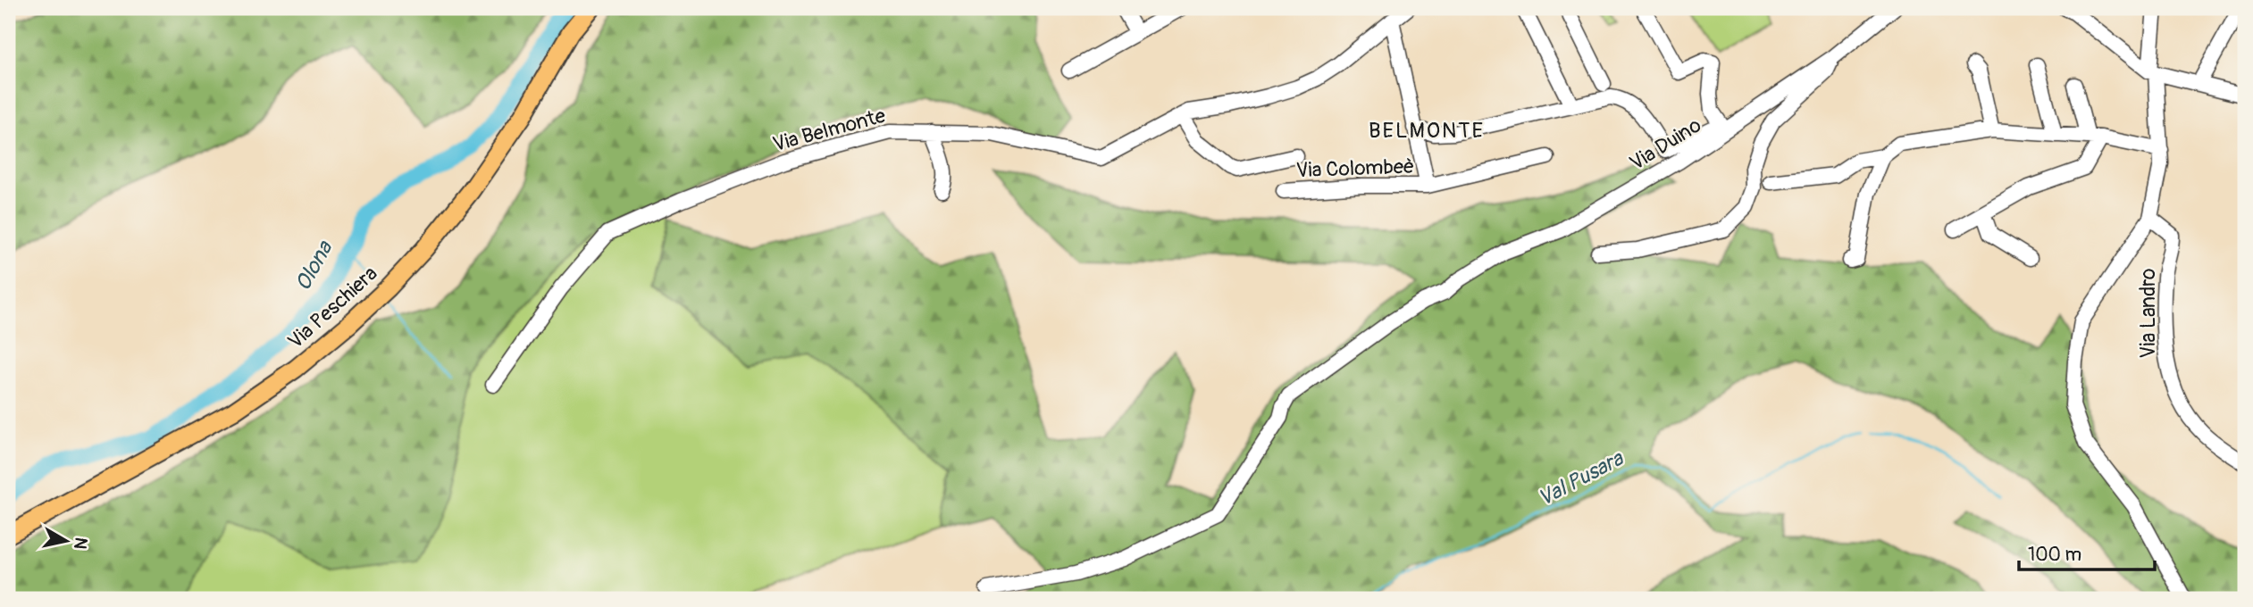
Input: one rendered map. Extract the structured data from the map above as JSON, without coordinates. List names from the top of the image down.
{
  "streets": {
    "main road": ["Via Peschiera"],
    "street": [
      "Via Belmonte",
      "Via Duino",
      "Via Colombeè",
      "Via Landro"
    ]
  },
  "crossings": [
    ["Via Belmonte", "Via Colombeè"]
  ],
  "districts": ["BELMONTE"],
  "water": ["Olona", "Val Pusara"],
  "scale_bar": "100 m",
  "north": "right"
}
